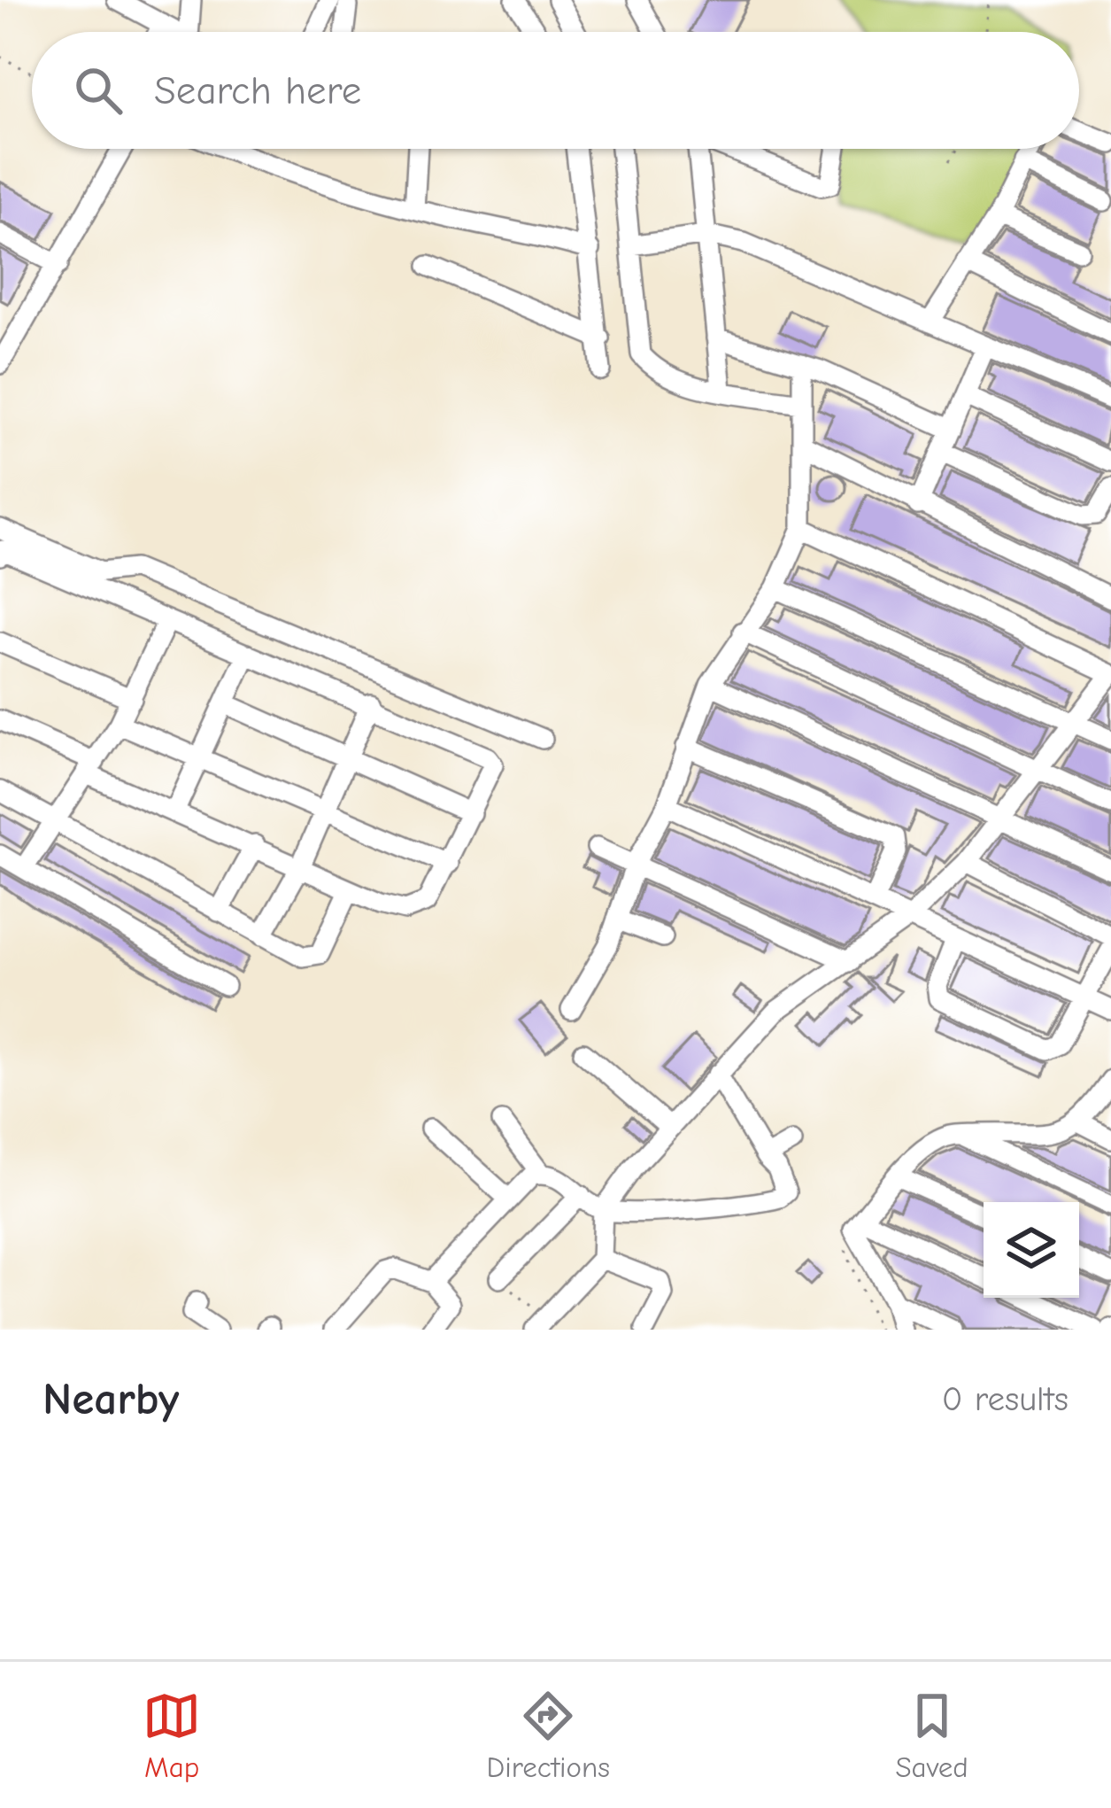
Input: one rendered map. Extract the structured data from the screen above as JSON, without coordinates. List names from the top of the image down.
{
  "page": {
    "search": "Search here",
    "heading": ["Nearby", "0 results"],
    "nav": ["Map", "Directions", "Saved"]
  }
}
